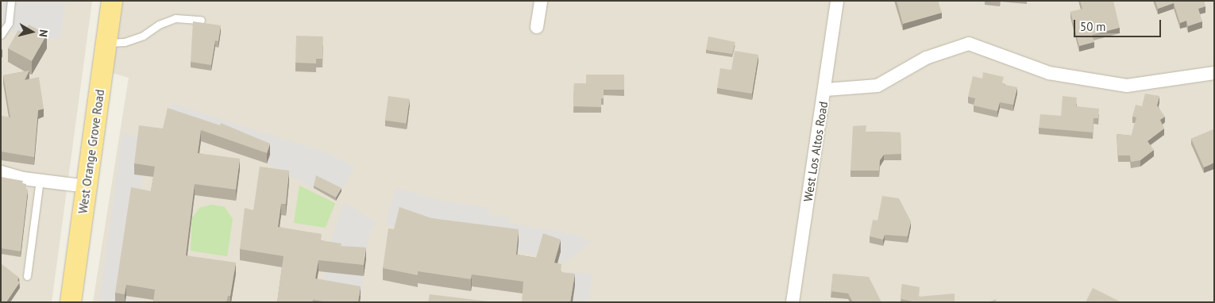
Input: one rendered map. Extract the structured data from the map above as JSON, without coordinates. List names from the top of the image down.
{
  "streets": {
    "main road": ["West Orange Grove Road"],
    "street": ["West Los Altos Road"]
  },
  "scale_bar": "50 m",
  "north": "right"
}
